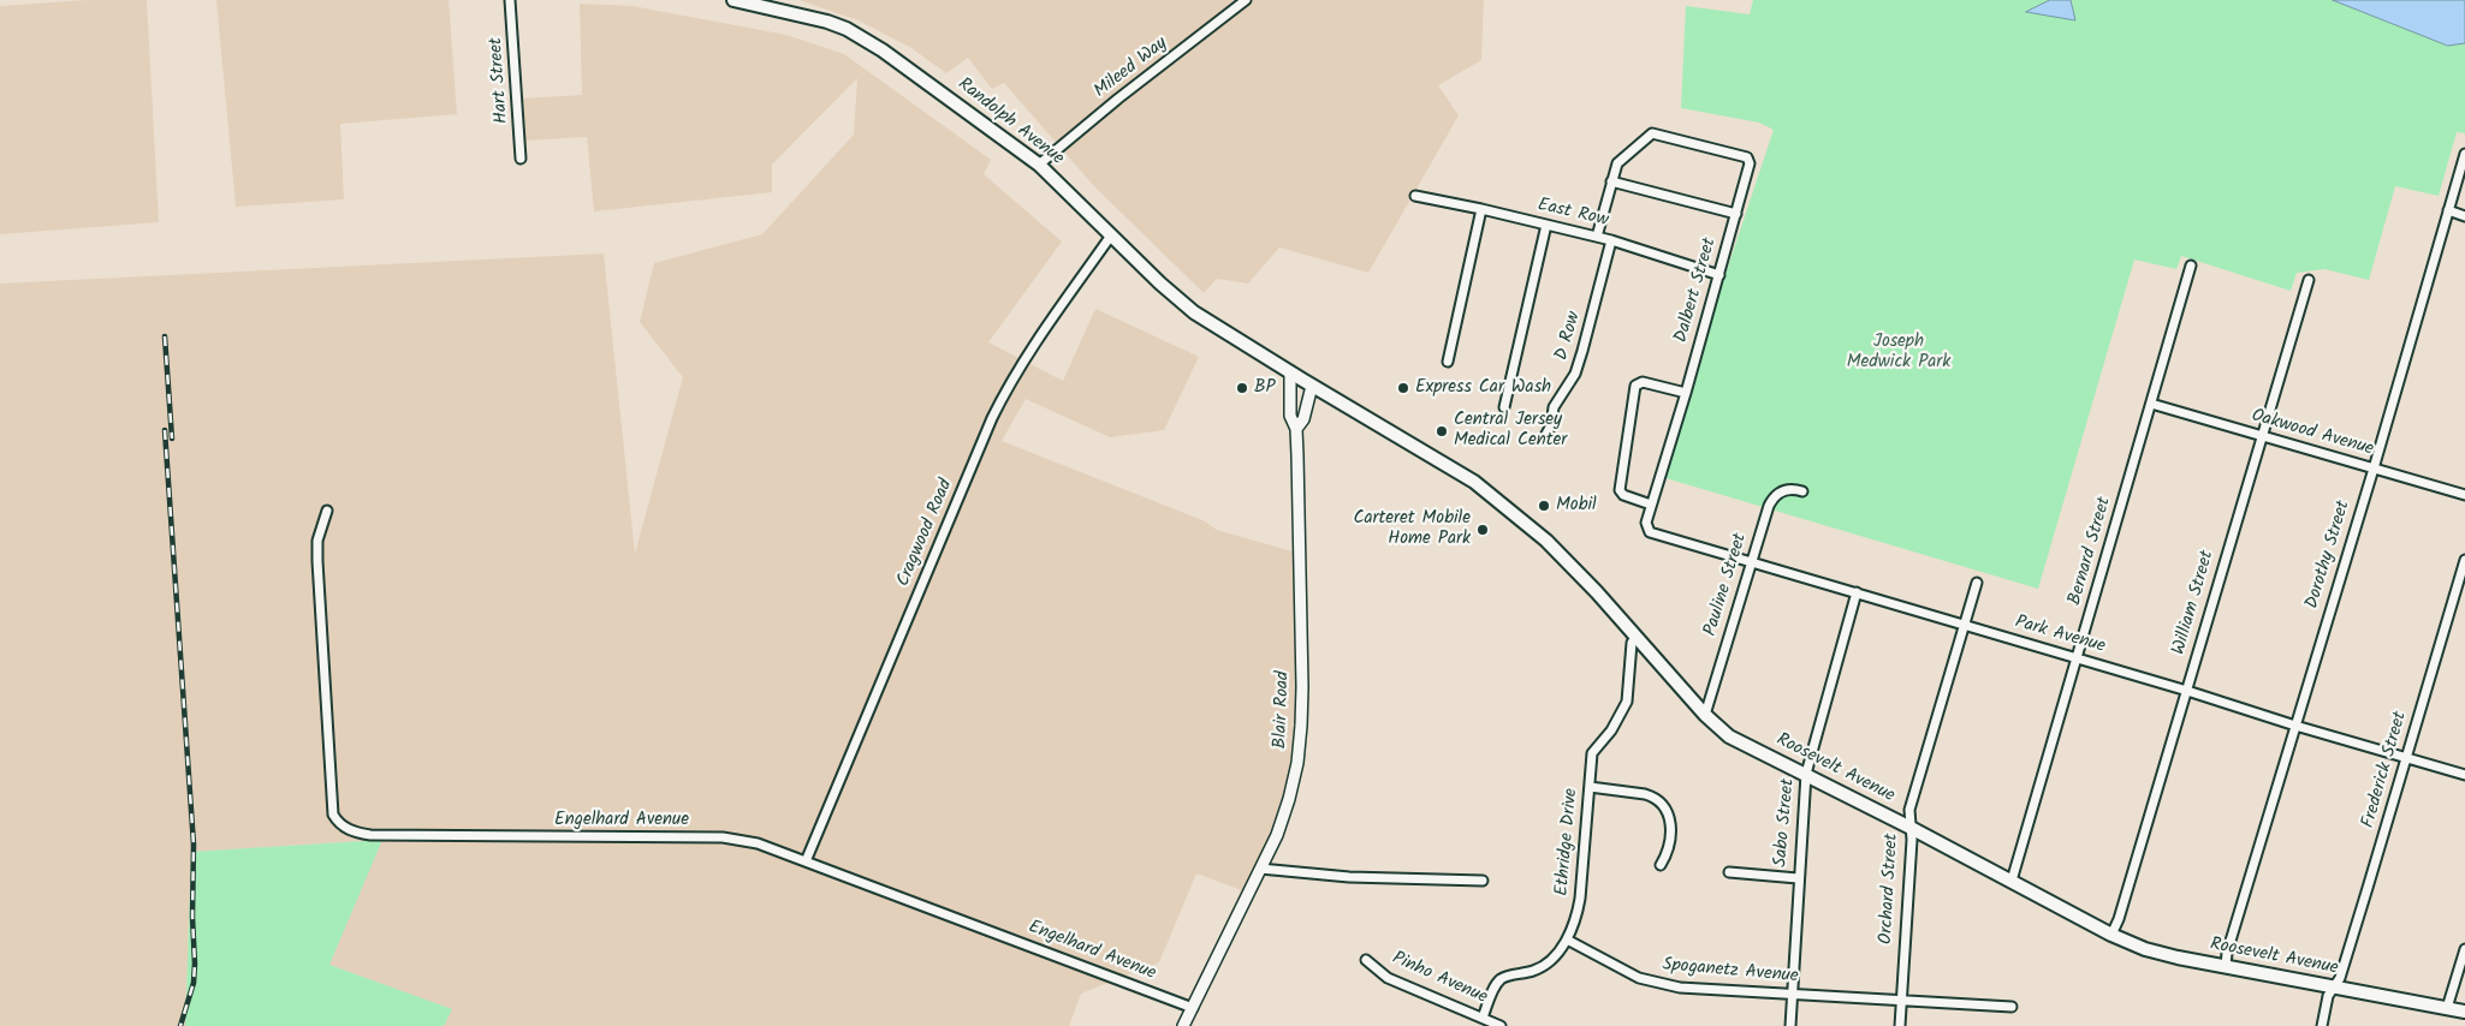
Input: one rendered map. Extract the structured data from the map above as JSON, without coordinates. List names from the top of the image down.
{
  "streets": {
    "main road": ["Randolph Avenue", "Roosevelt Avenue"],
    "street": [
      "Mileed Way",
      "Hart Street",
      "East Row",
      "Dalbert Street",
      "D Row",
      "Oakwood Avenue",
      "Cragwood Road",
      "Bernard Street",
      "Dorothy Street",
      "Pauline Street",
      "William Street",
      "Park Avenue",
      "Blair Road",
      "Frederick Street",
      "Engelhard Avenue",
      "Sabo Street",
      "Ethridge Drive",
      "Orchard Street",
      "Spoganetz Avenue",
      "Pinho Avenue"
    ]
  },
  "crossings": [
    ["Mileed Way", "Randolph Avenue"],
    ["Randolph Avenue", "Cragwood Road"],
    ["Randolph Avenue", "Blair Road"],
    ["Randolph Avenue", "Roosevelt Avenue"],
    ["East Row", "Dalbert Street"],
    ["East Row", "D Row"],
    ["Dalbert Street", "Park Avenue"],
    ["Oakwood Avenue", "Bernard Street"],
    ["Oakwood Avenue", "Dorothy Street"],
    ["Oakwood Avenue", "William Street"],
    ["Cragwood Road", "Engelhard Avenue"],
    ["Bernard Street", "Park Avenue"],
    ["Bernard Street", "Roosevelt Avenue"],
    ["Dorothy Street", "Park Avenue"],
    ["Dorothy Street", "Roosevelt Avenue"],
    ["Pauline Street", "Park Avenue"],
    ["Pauline Street", "Roosevelt Avenue"],
    ["William Street", "Park Avenue"],
    ["William Street", "Roosevelt Avenue"],
    ["Park Avenue", "Frederick Street"],
    ["Park Avenue", "Sabo Street"],
    ["Park Avenue", "Orchard Street"],
    ["Blair Road", "Roosevelt Avenue"],
    ["Blair Road", "Engelhard Avenue"],
    ["Roosevelt Avenue", "Frederick Street"],
    ["Roosevelt Avenue", "Sabo Street"],
    ["Roosevelt Avenue", "Ethridge Drive"],
    ["Roosevelt Avenue", "Orchard Street"],
    ["Sabo Street", "Spoganetz Avenue"],
    ["Ethridge Drive", "Spoganetz Avenue"],
    ["Ethridge Drive", "Pinho Avenue"],
    ["Orchard Street", "Spoganetz Avenue"]
  ],
  "parks": ["Joseph Medwick Park"],
  "places": [
    "BP",
    "Express Car Wash",
    "Central Jersey Medical Center",
    "Mobil",
    "Carteret Mobile Home Park"
  ]
}
